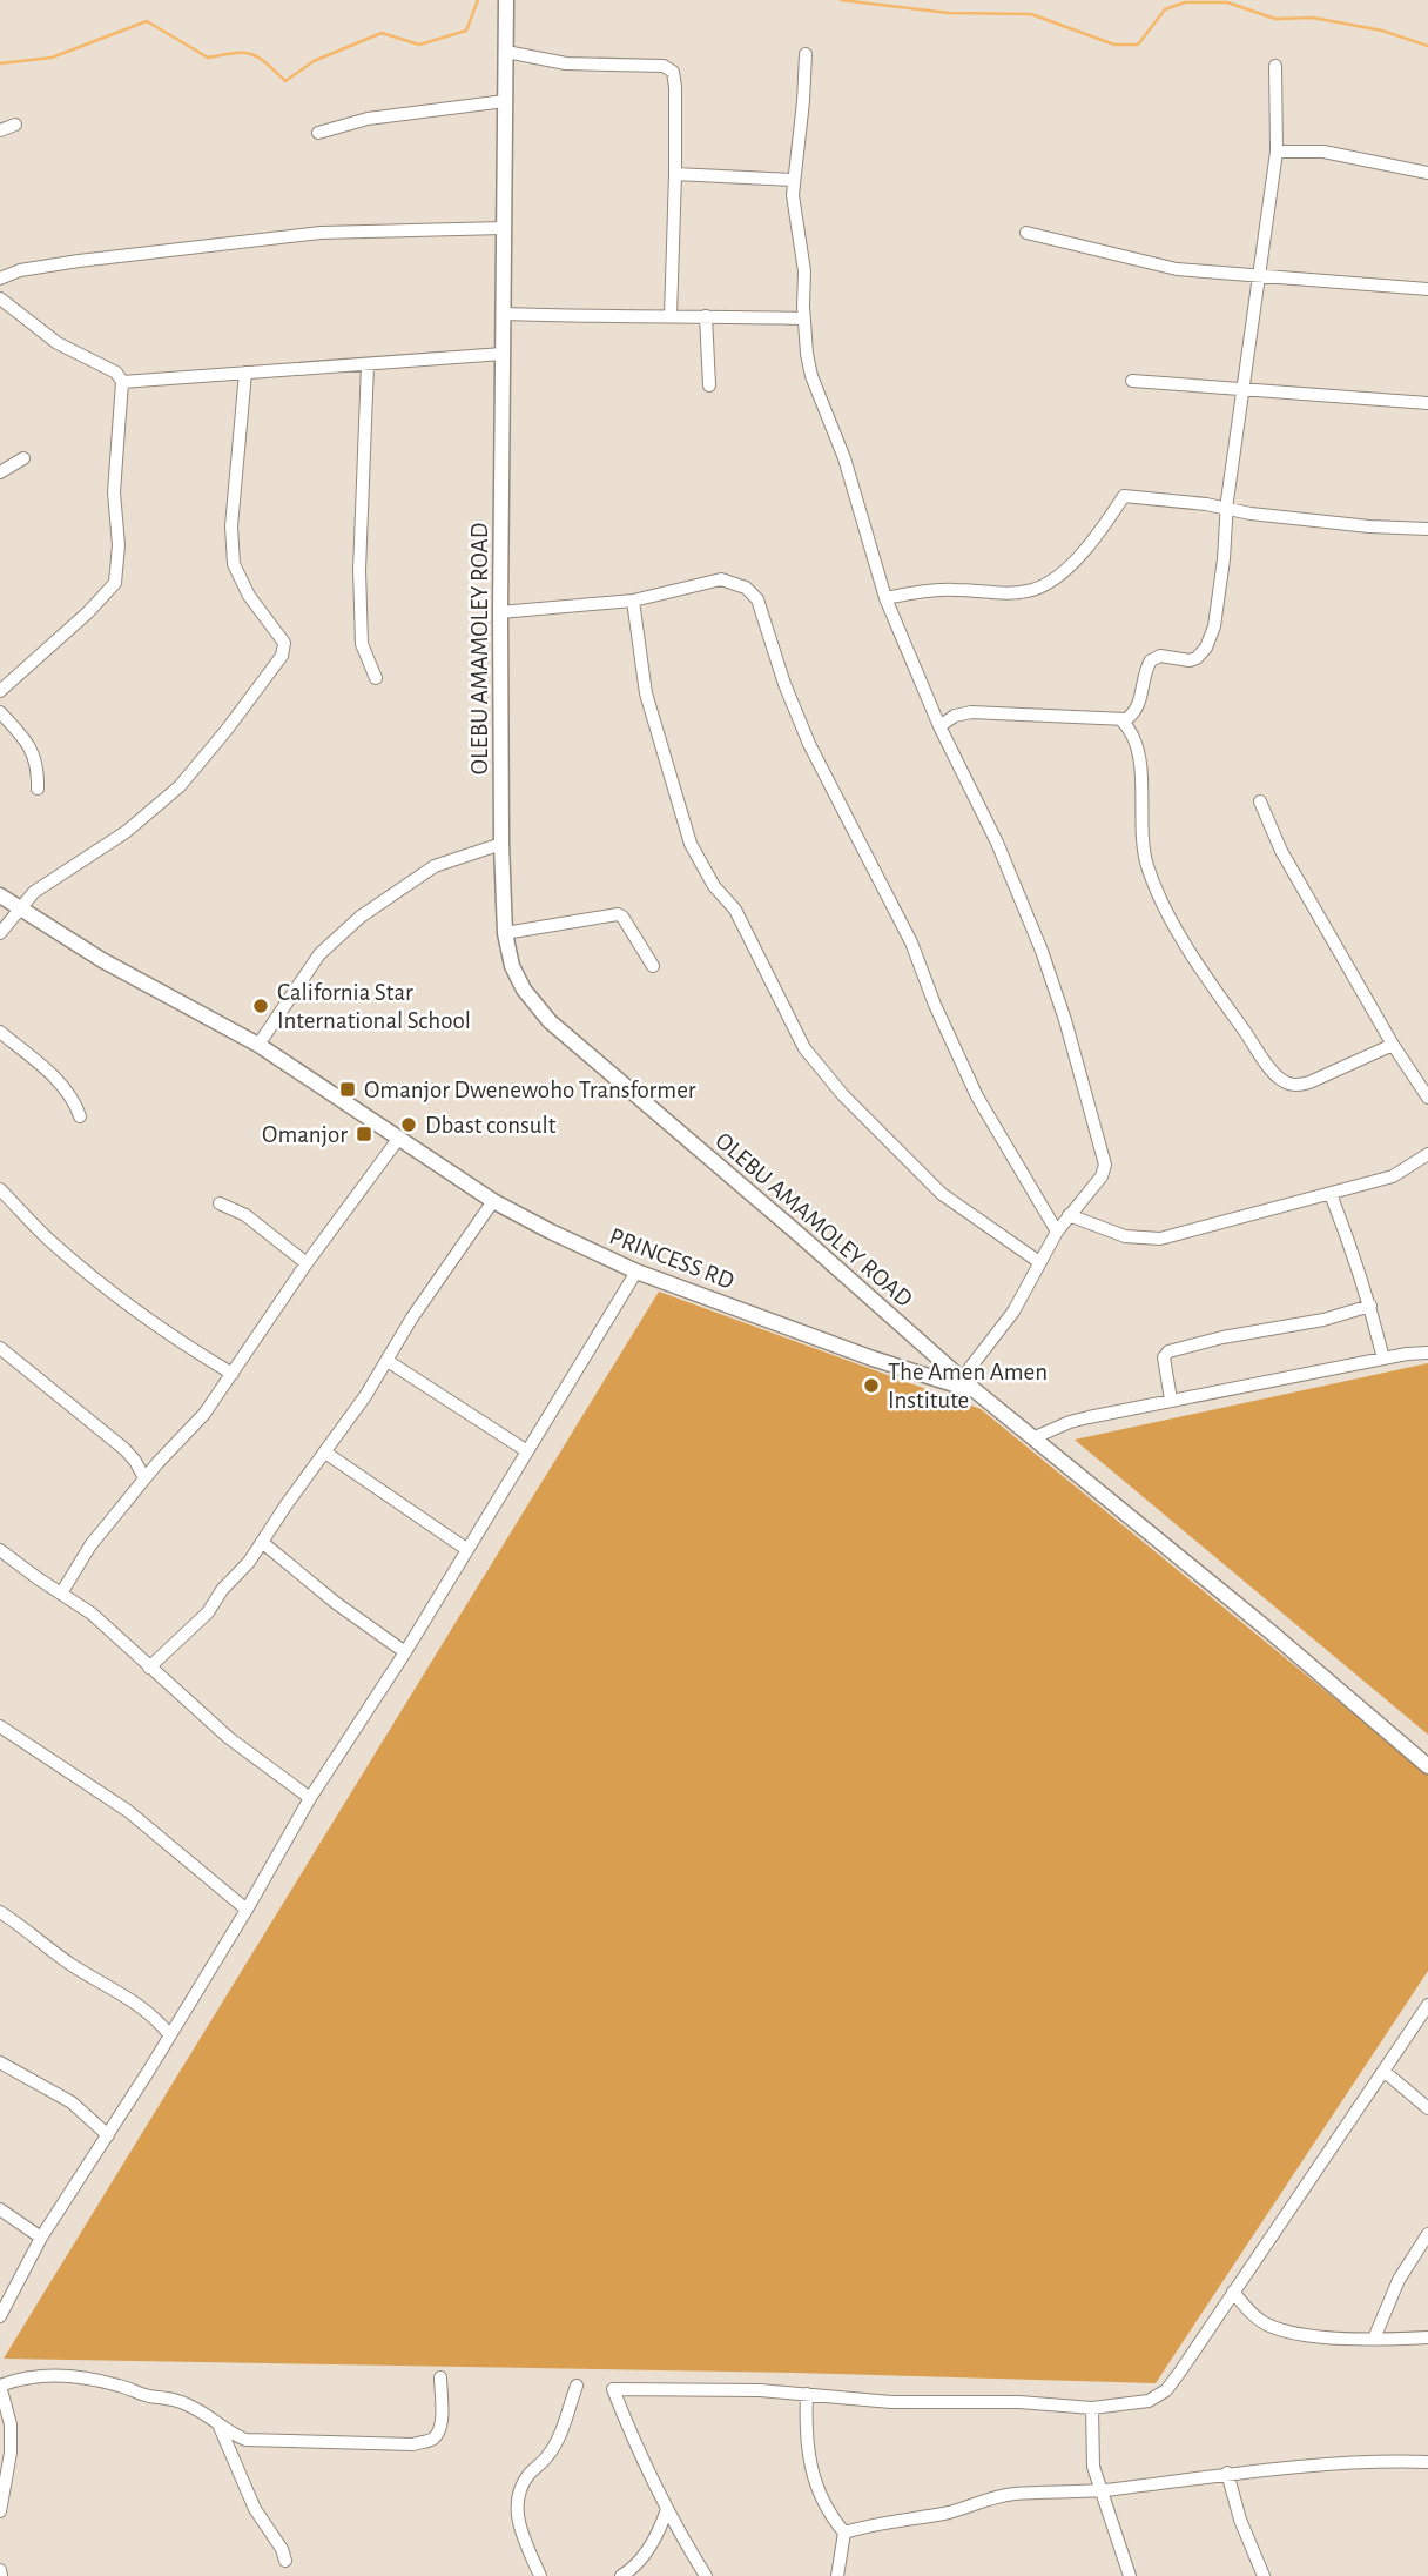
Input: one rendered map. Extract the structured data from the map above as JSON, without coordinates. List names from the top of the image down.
{
  "streets": {
    "street": ["OLEBU AMAMOLEY ROAD", "PRINCESS RD"]
  },
  "crossings": [
    ["OLEBU AMAMOLEY ROAD", "PRINCESS RD"]
  ],
  "places": {
    "other": ["California Star International School", "Dbast consult", "The Amen Amen Institute"],
    "transit": ["Omanjor Dwenewoho Transformer", "Omanjor"]
  }
}
